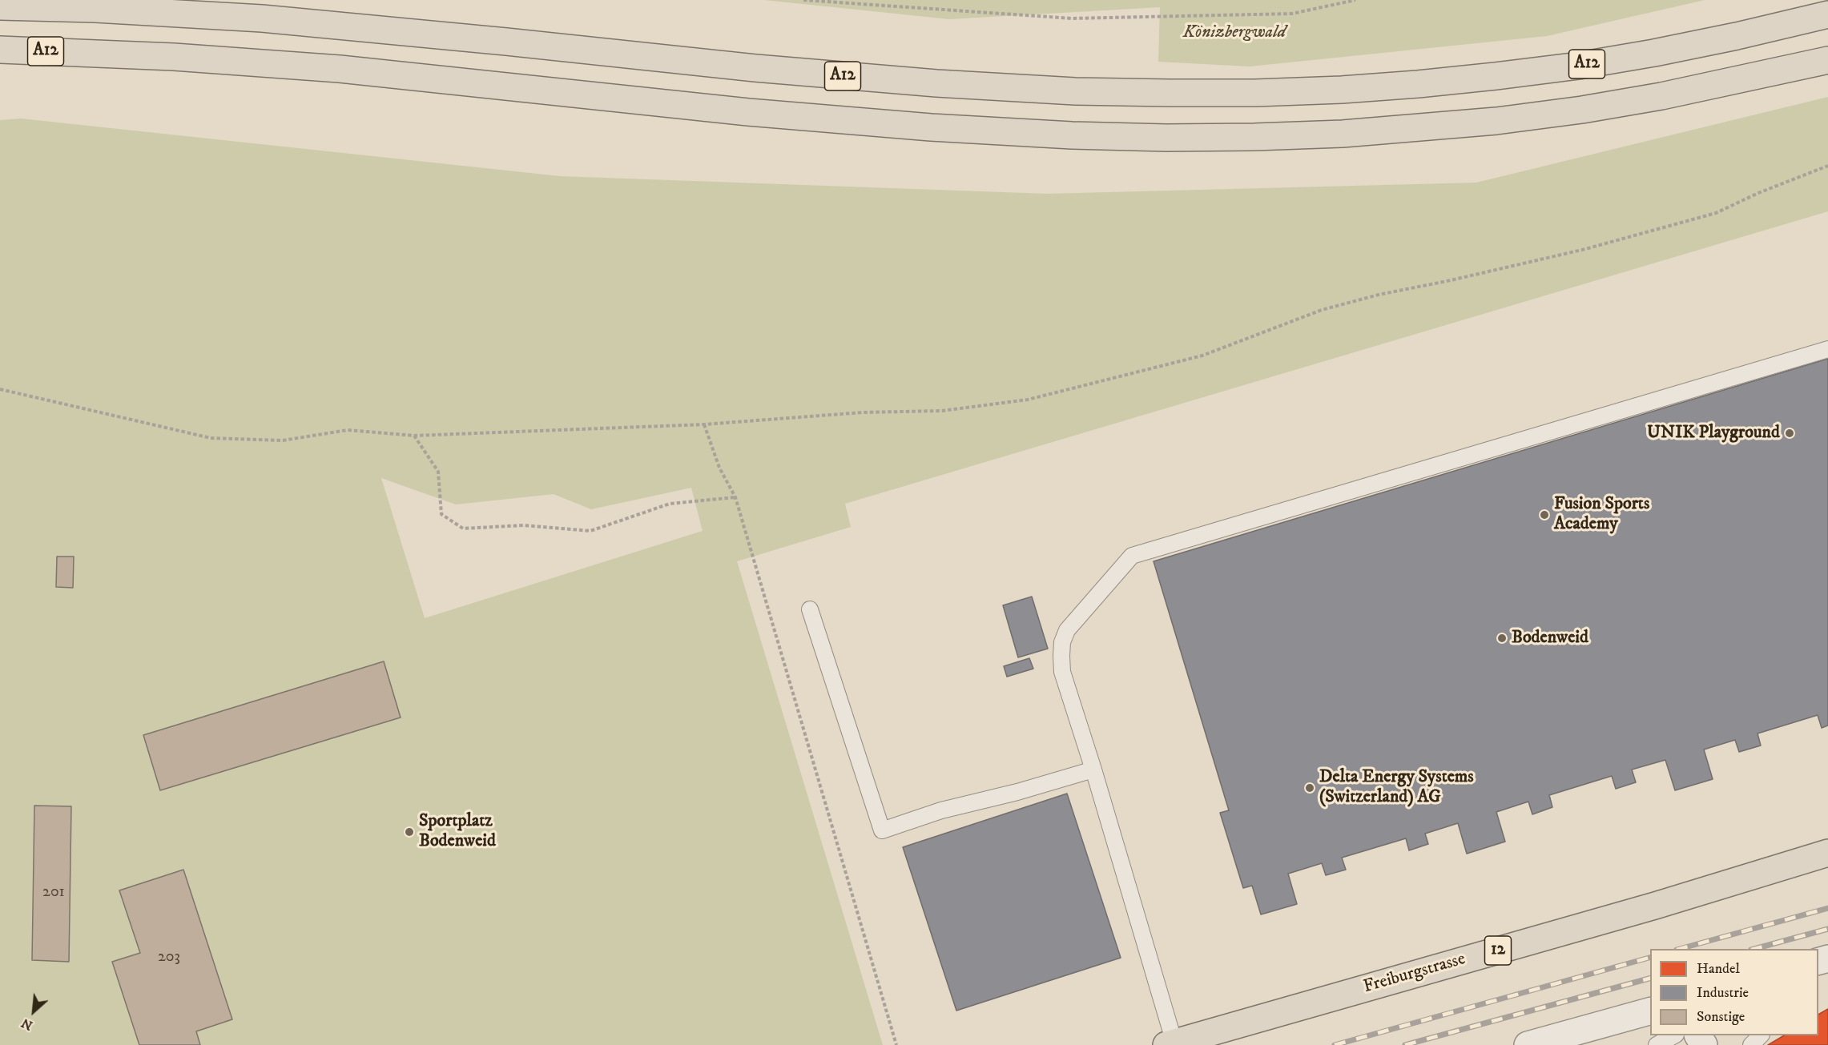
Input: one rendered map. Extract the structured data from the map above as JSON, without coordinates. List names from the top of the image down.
{
  "streets": {
    "main road": ["A12", "12", "Freiburgstrasse"]
  },
  "parks": ["Könizbergwald"],
  "places": [
    "UNIK Playground",
    "Fusion Sports Academy",
    "Bodenweid",
    "Delta Energy Systems (Switzerland) AG",
    "Sportplatz Bodenweid"
  ],
  "house_numbers": ["201", "203"],
  "legend": ["Handel", "Industrie", "Sonstige"],
  "north": "bottom left"
}
